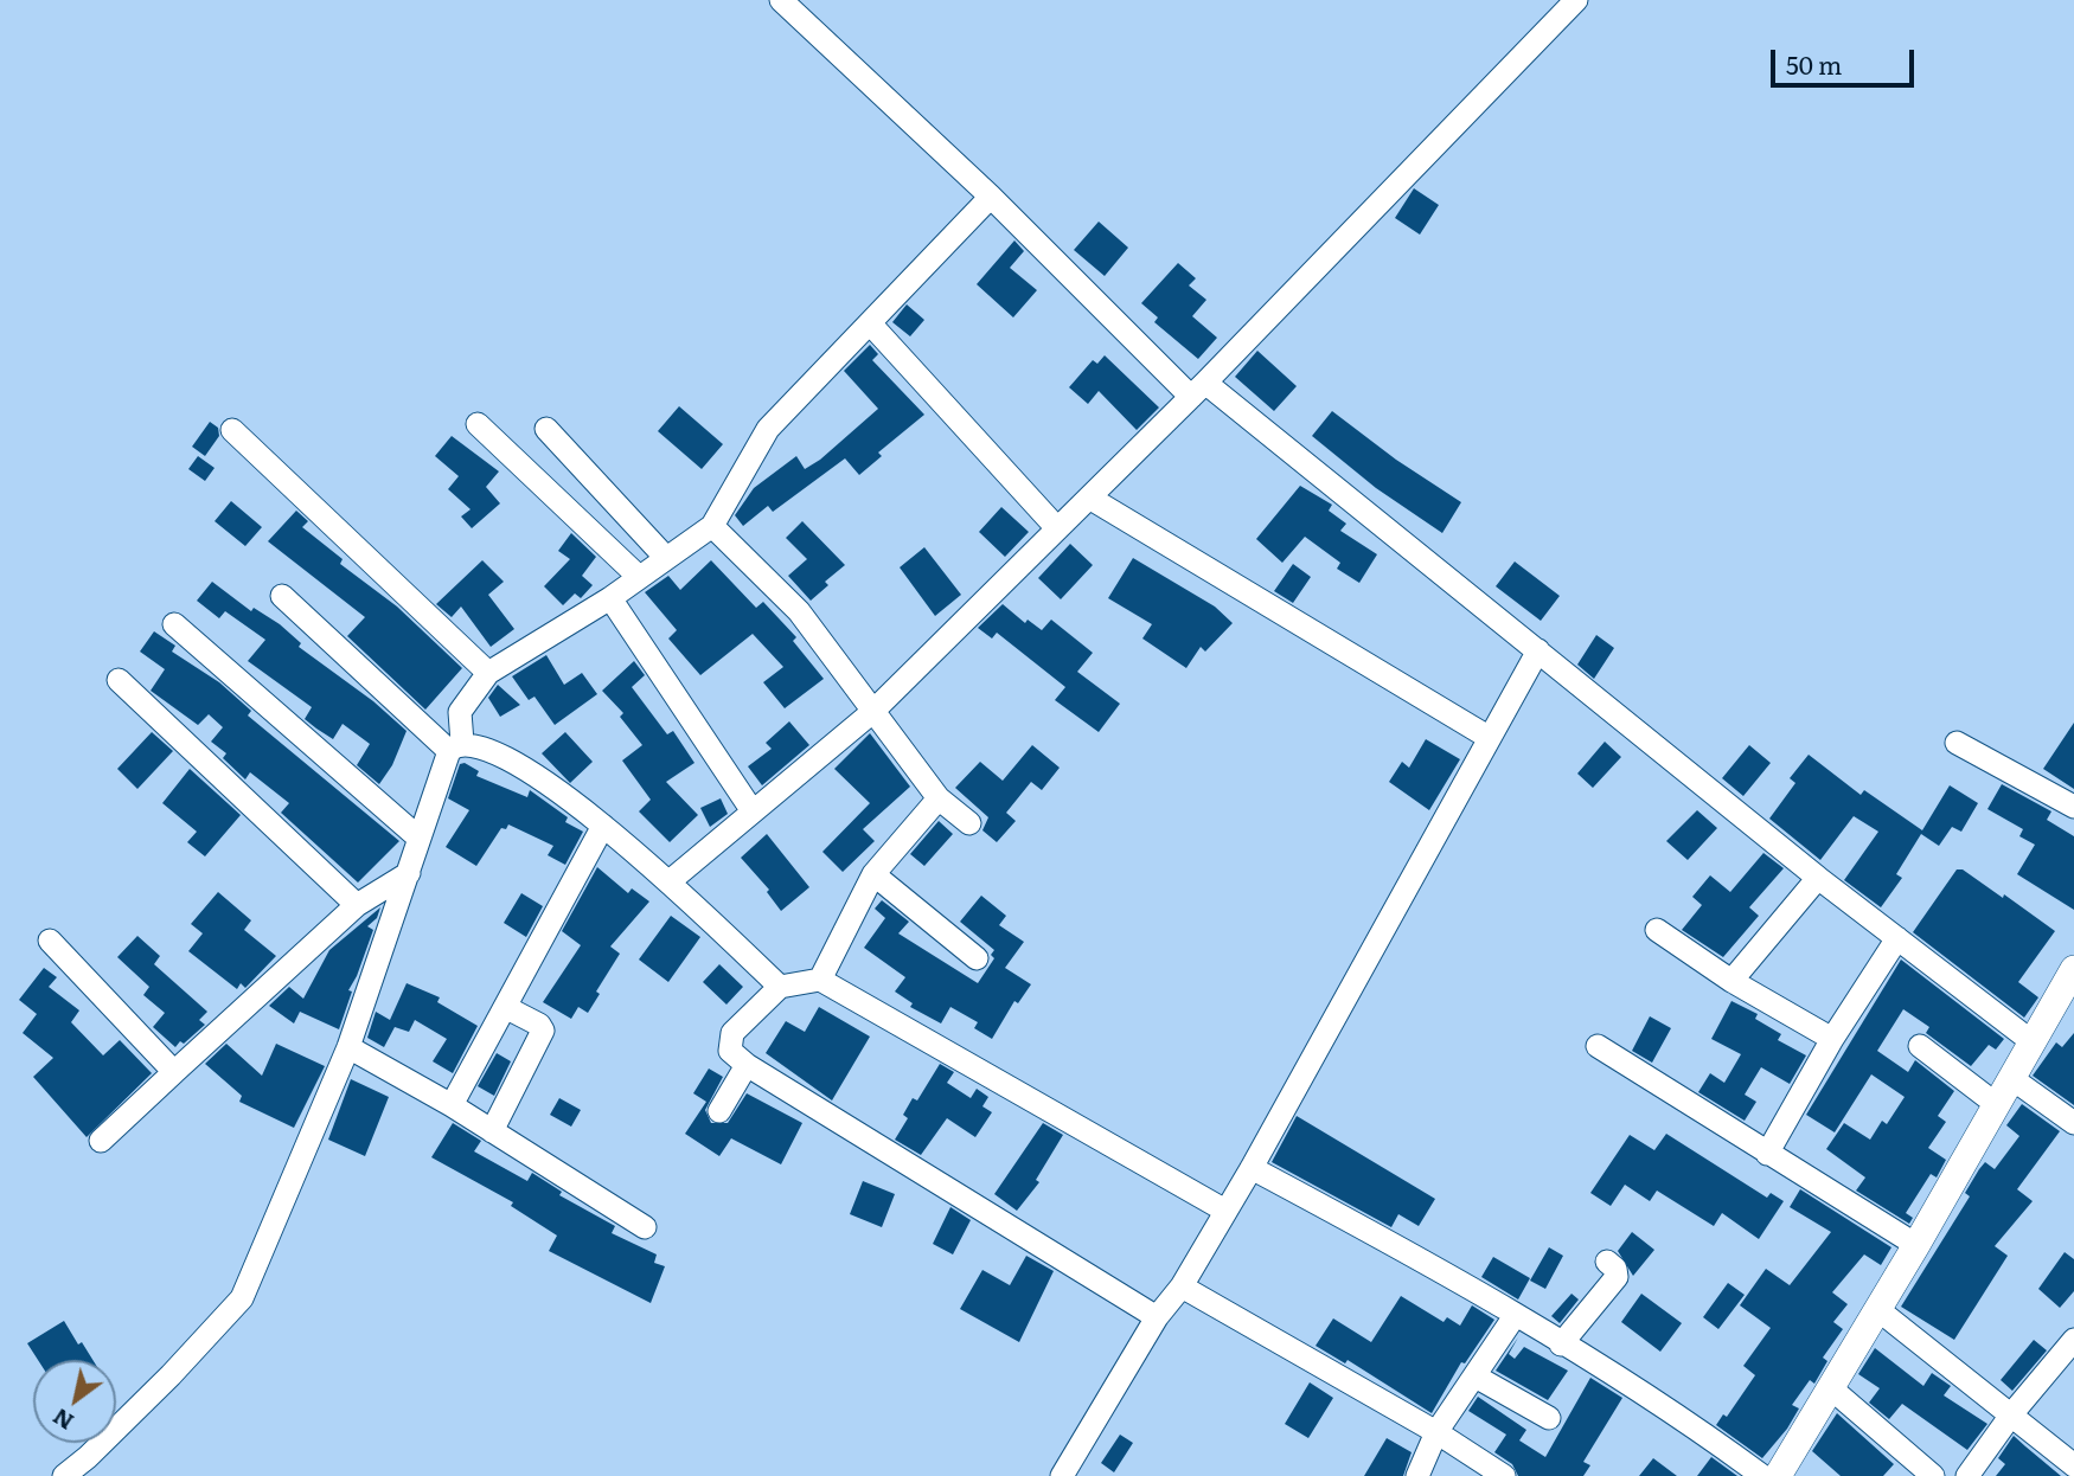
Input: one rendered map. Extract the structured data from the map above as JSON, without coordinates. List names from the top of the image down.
{
  "scale_bar": "50 m",
  "north": "bottom left"
}
